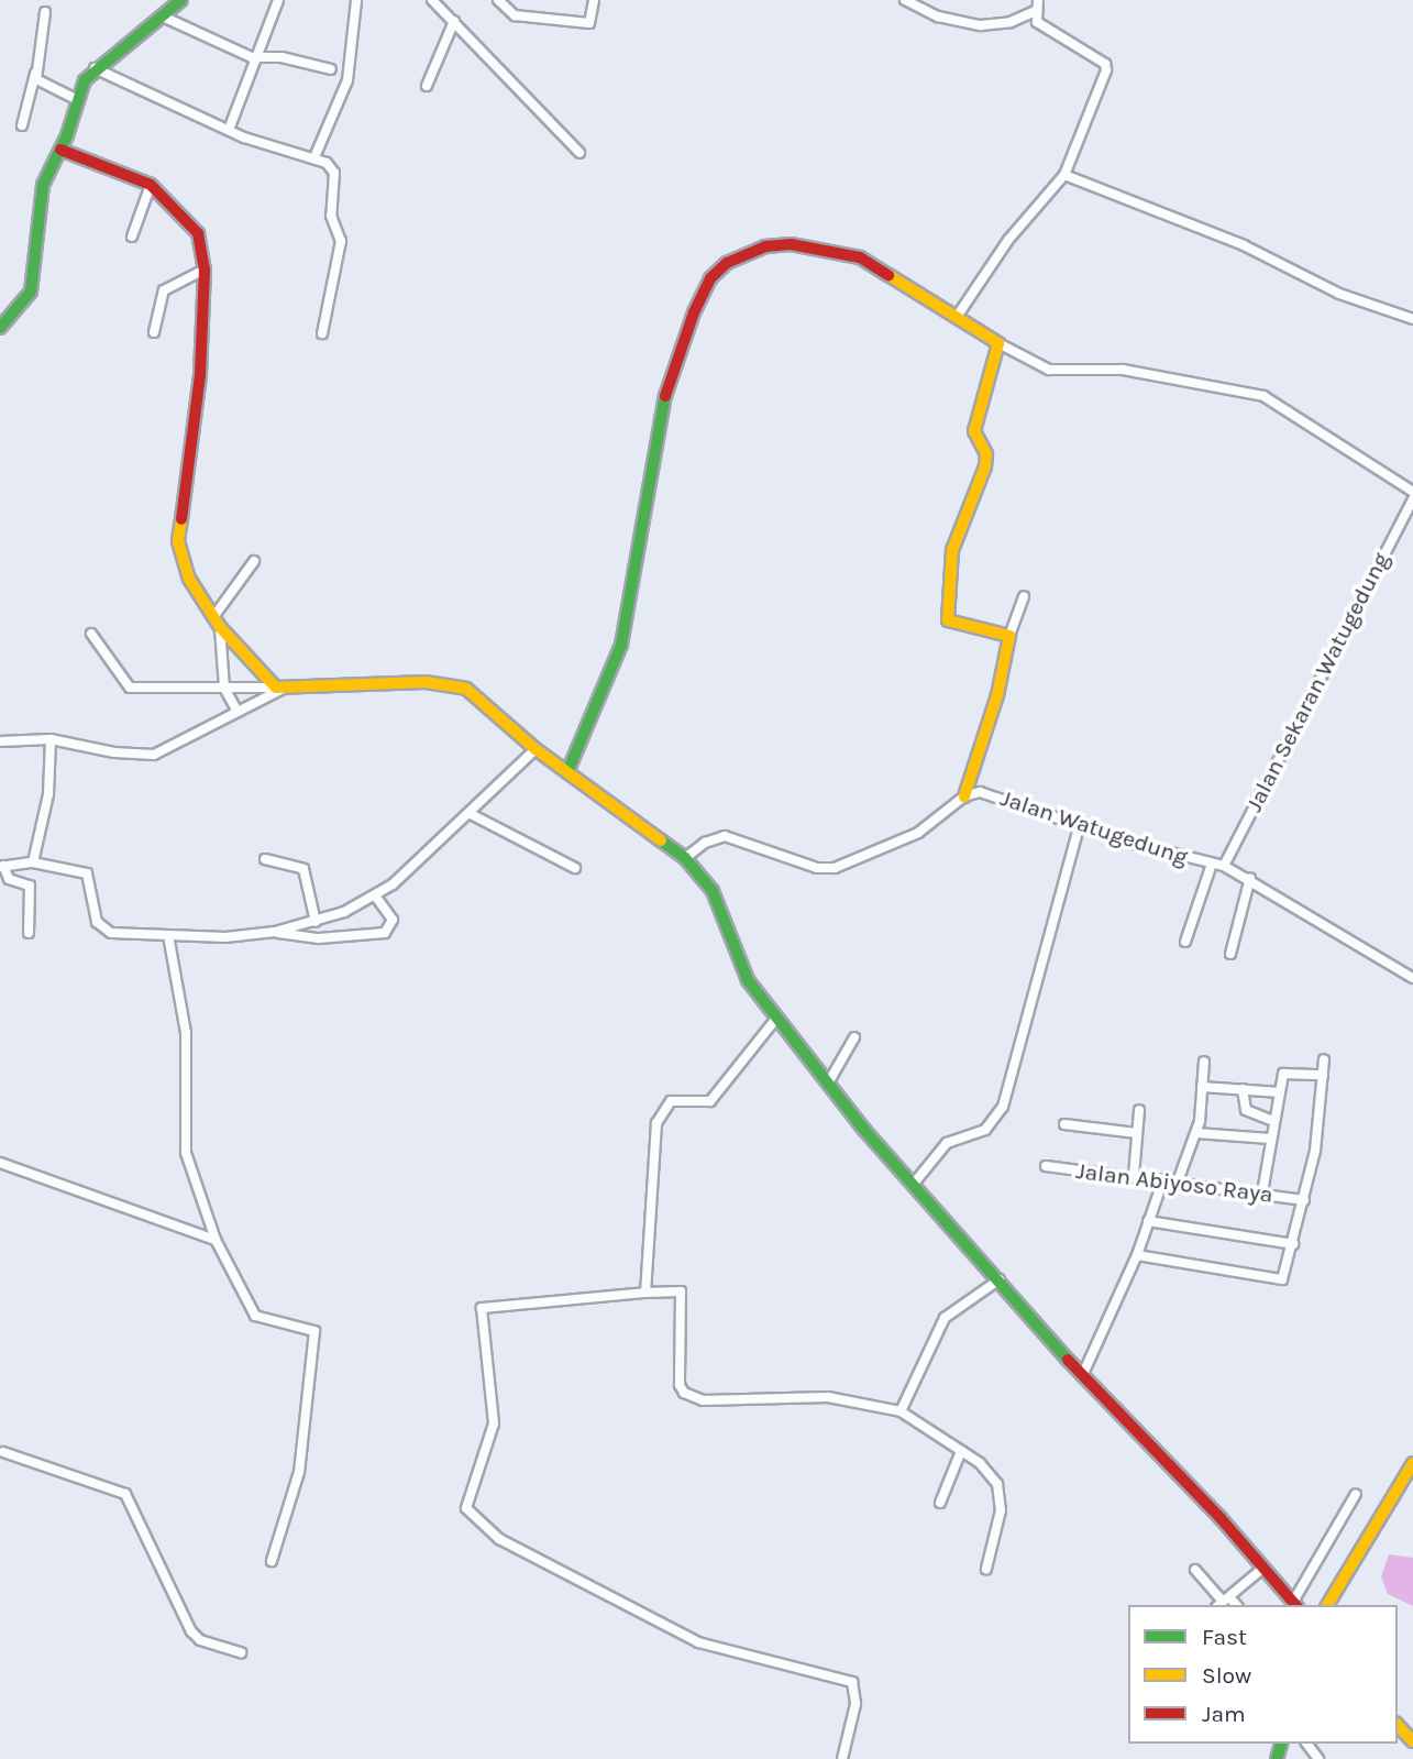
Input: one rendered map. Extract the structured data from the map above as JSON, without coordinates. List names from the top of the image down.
{
  "streets": {
    "street": ["Jalan Sekaran Watugedung", "Jalan Watugedung", "Jalan Abiyoso Raya"]
  },
  "crossings": [
    ["Jalan Sekaran Watugedung", "Jalan Watugedung"]
  ],
  "legend": ["Fast", "Slow", "Jam"]
}
